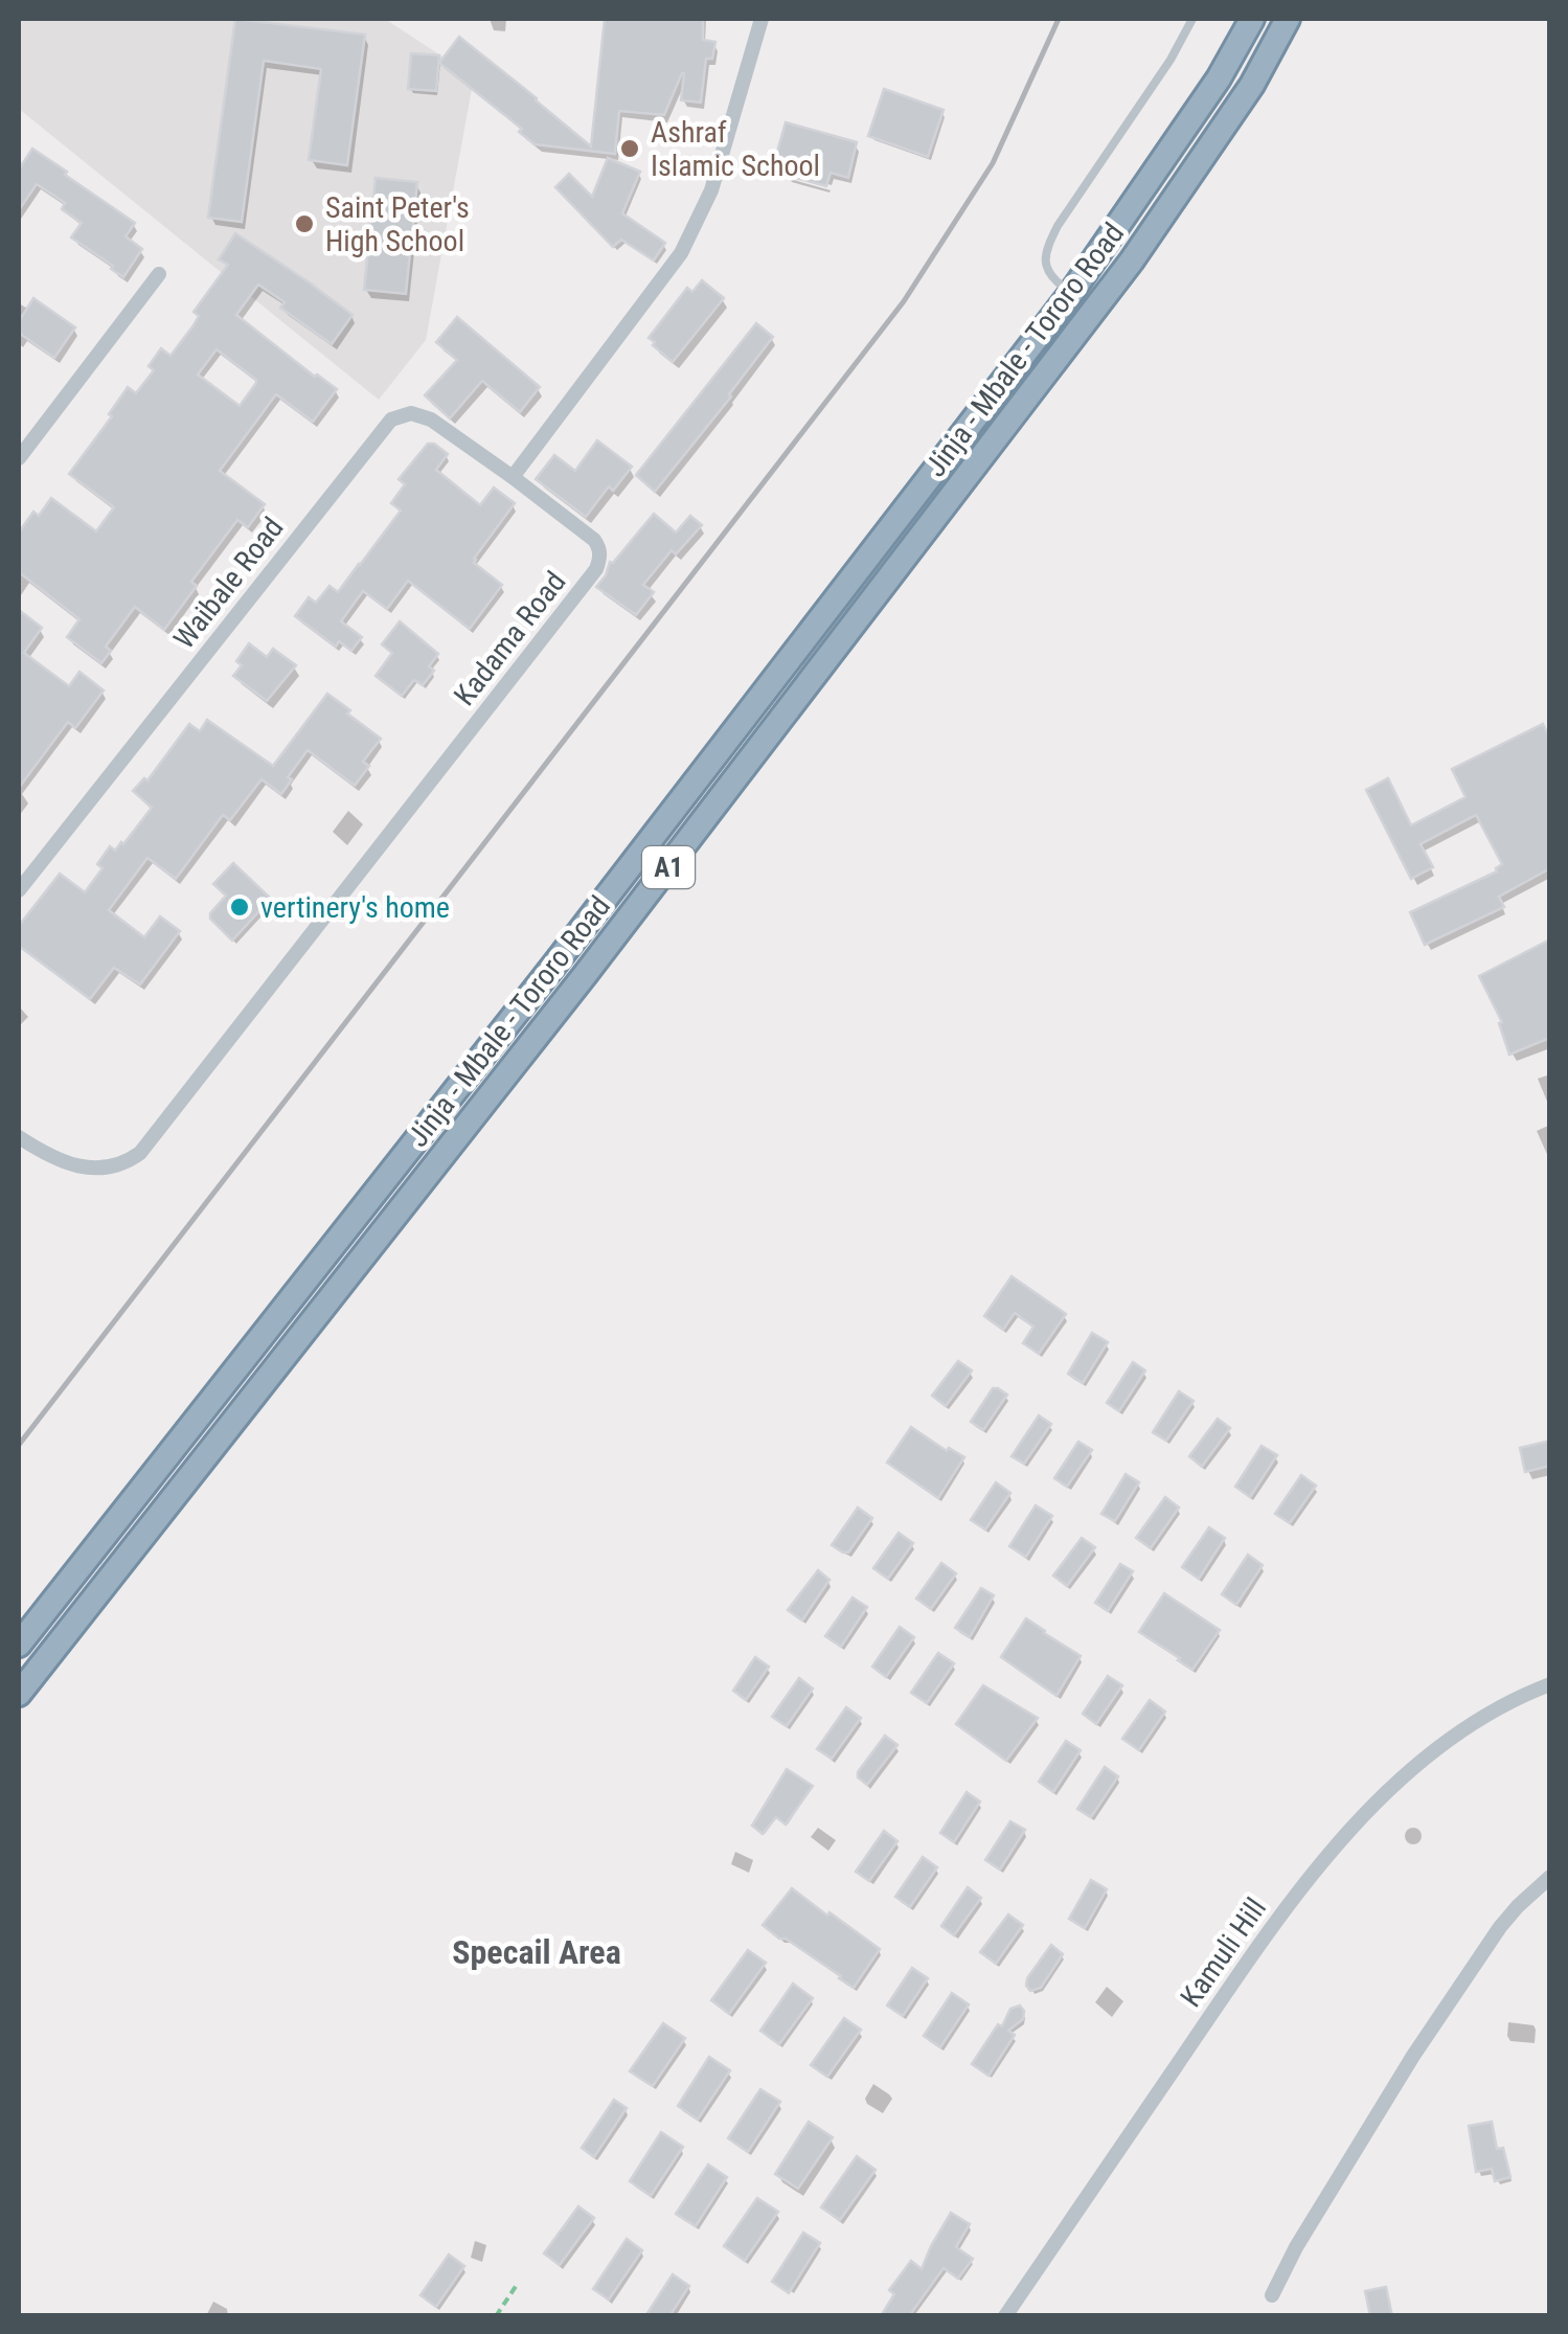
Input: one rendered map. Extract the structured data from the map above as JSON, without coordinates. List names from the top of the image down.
{
  "streets": {
    "highway": ["Jinja - Mbale - Tororo Road", "A1"],
    "street": ["Waibale Road", "Kadama Road", "Kamuli Hill"]
  },
  "crossings": [
    ["Waibale Road", "Kadama Road"]
  ],
  "districts": ["Specail Area"],
  "places": ["Ashraf Islamic School", "Saint Peter's High School", "vertinery's home"]
}
